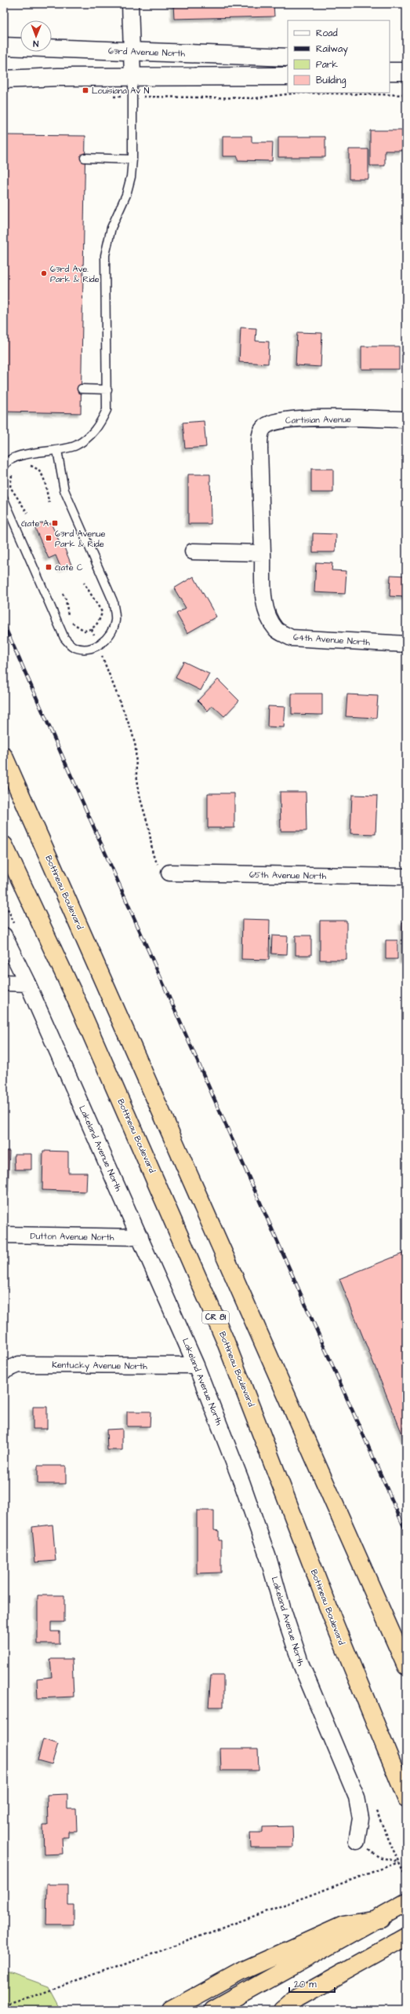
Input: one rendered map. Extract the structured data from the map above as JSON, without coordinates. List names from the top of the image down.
{
  "streets": {
    "highway": ["Bottineau Boulevard", "CR 81"],
    "street": [
      "63rd Avenue North",
      "Cartisian Avenue",
      "64th Avenue North",
      "65th Avenue North",
      "Lakeland Avenue North",
      "Dutton Avenue North",
      "Kentucky Avenue North"
    ]
  },
  "crossings": [
    ["Cartisian Avenue", "64th Avenue North"],
    ["Lakeland Avenue North", "Dutton Avenue North"],
    ["Lakeland Avenue North", "Kentucky Avenue North"]
  ],
  "places": {
    "transit": [
      "Louisiana Av N",
      "Gate A",
      "63rd Avenue Park & Ride",
      "Gate C"
    ],
    "other": ["63rd Ave. Park & Ride"]
  },
  "legend": [
    "Road",
    "Railway",
    "Park",
    "Building"
  ],
  "scale_bar": "20 m",
  "north": "bottom"
}
